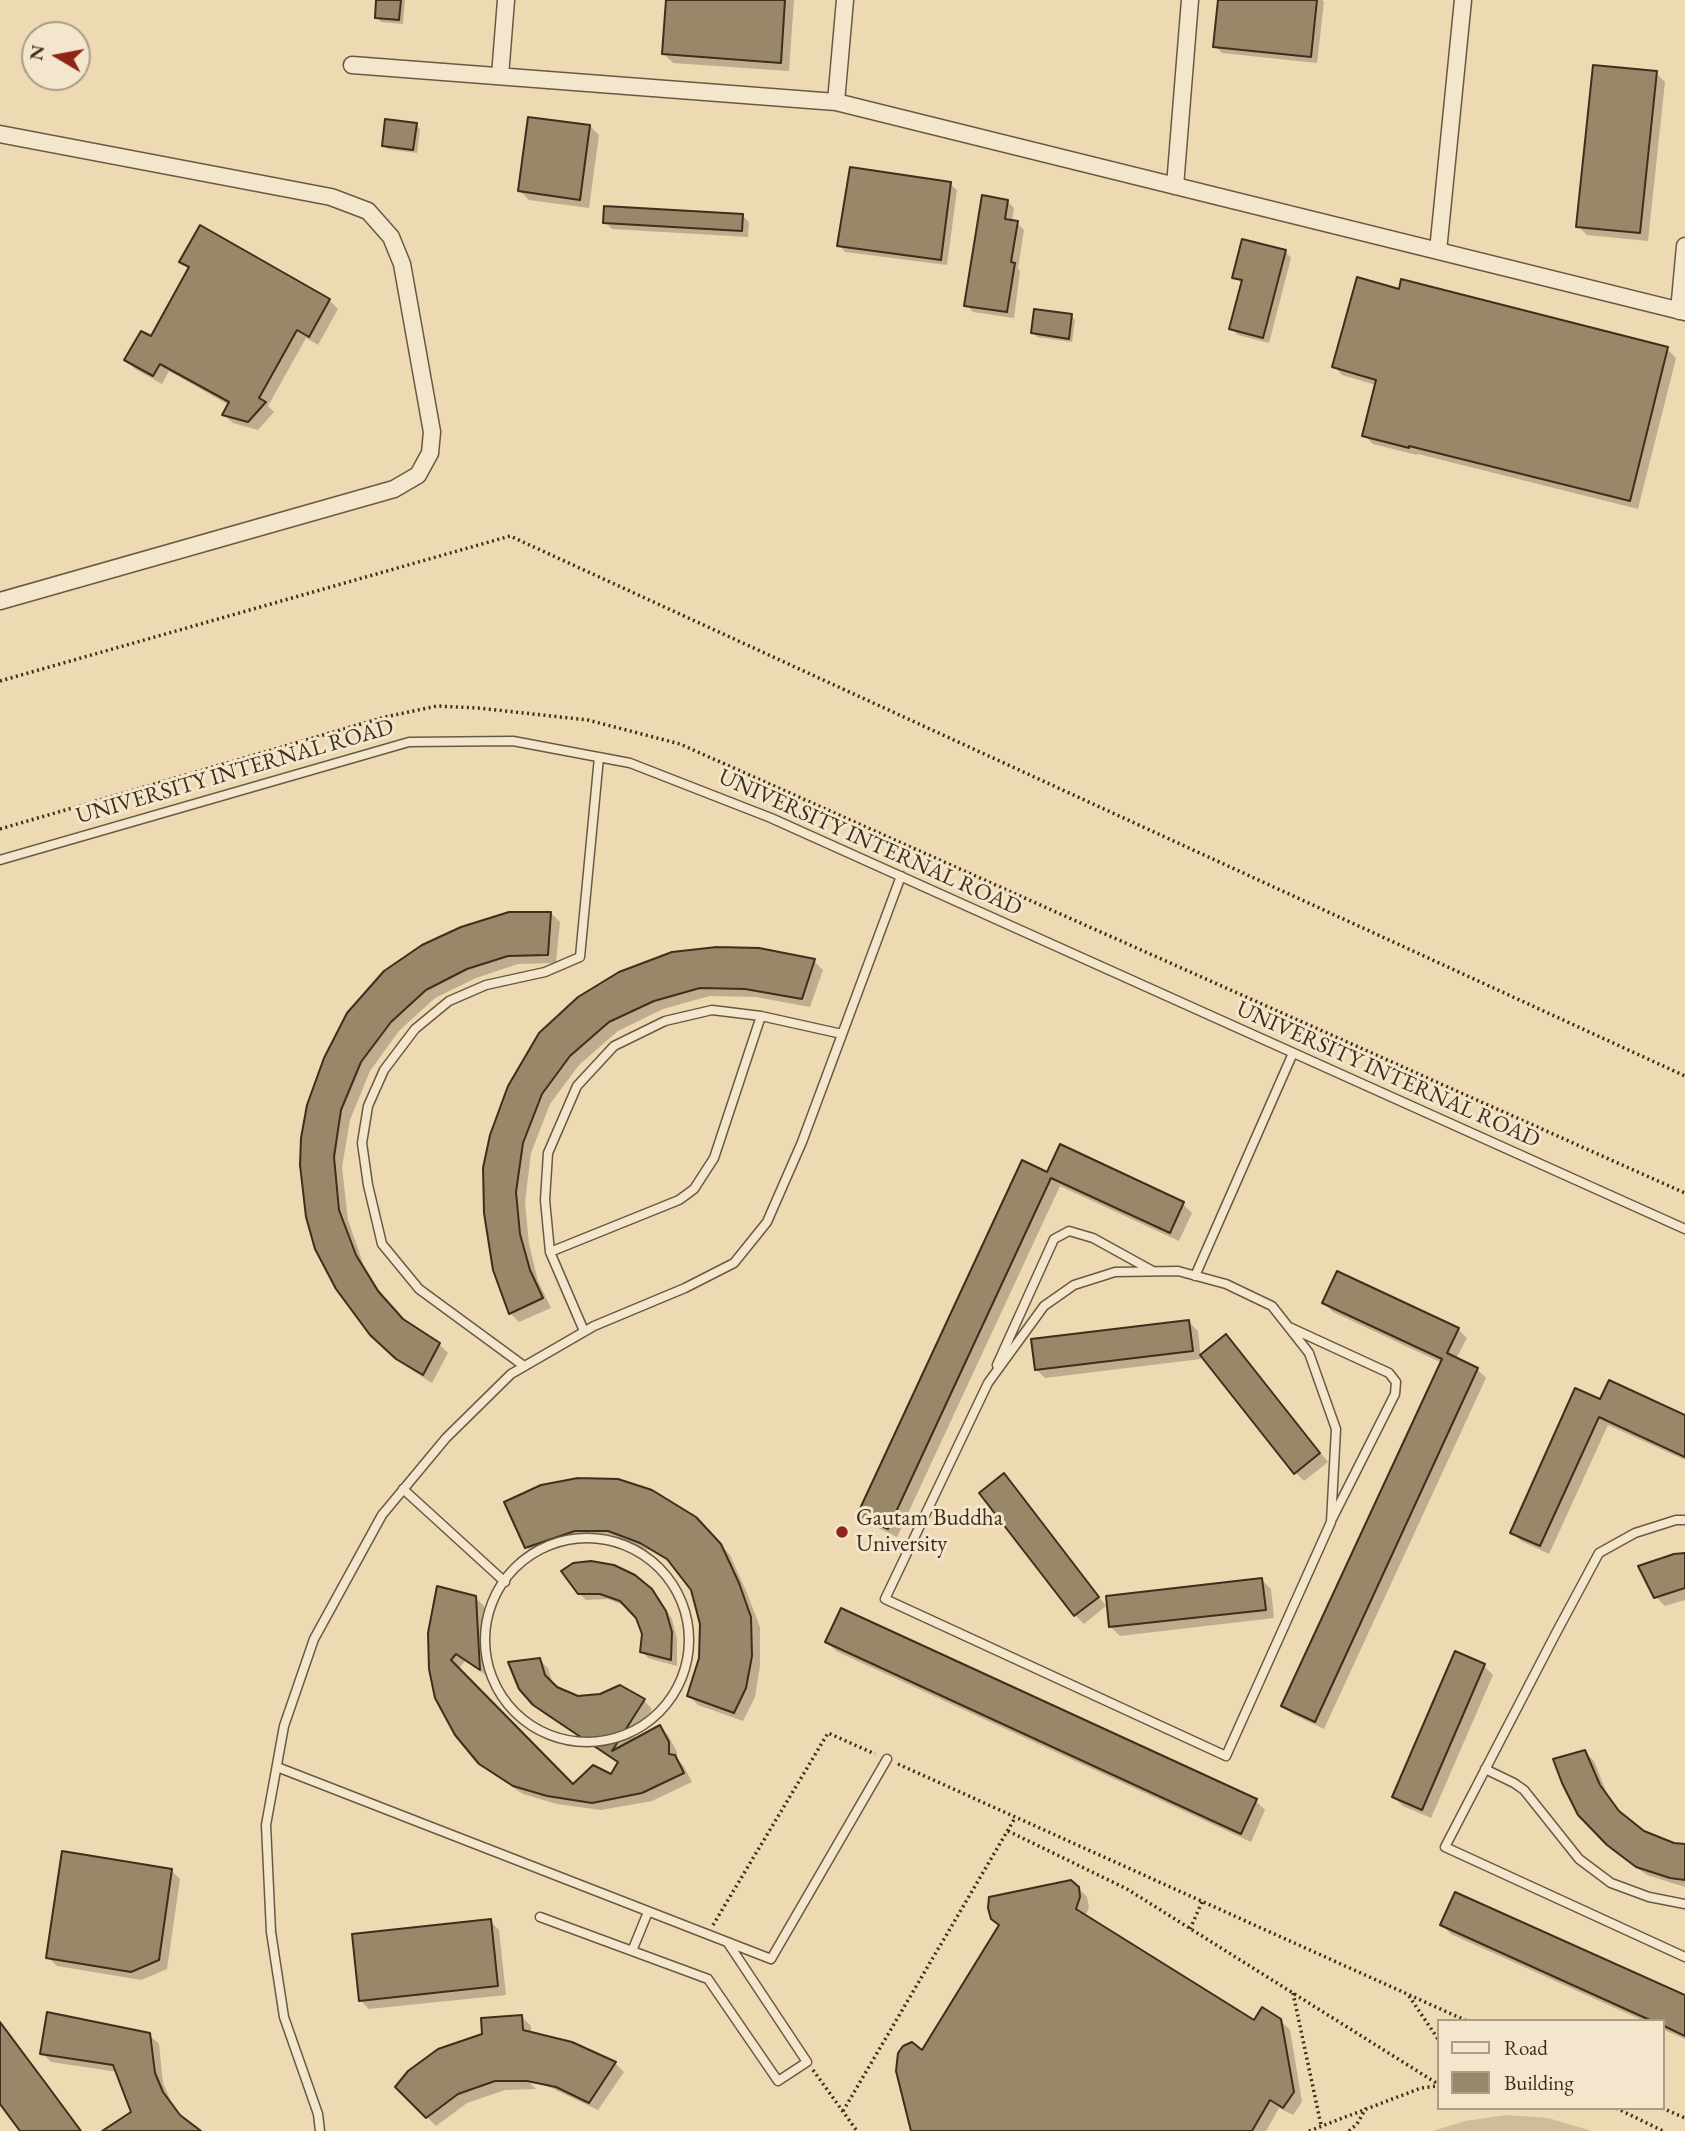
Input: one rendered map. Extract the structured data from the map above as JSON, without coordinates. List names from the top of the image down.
{
  "streets": {
    "lane": ["UNIVERSITY INTERNAL ROAD"]
  },
  "places": ["Gautam Buddha University"],
  "legend": ["Road", "Building"],
  "north": "left"
}
